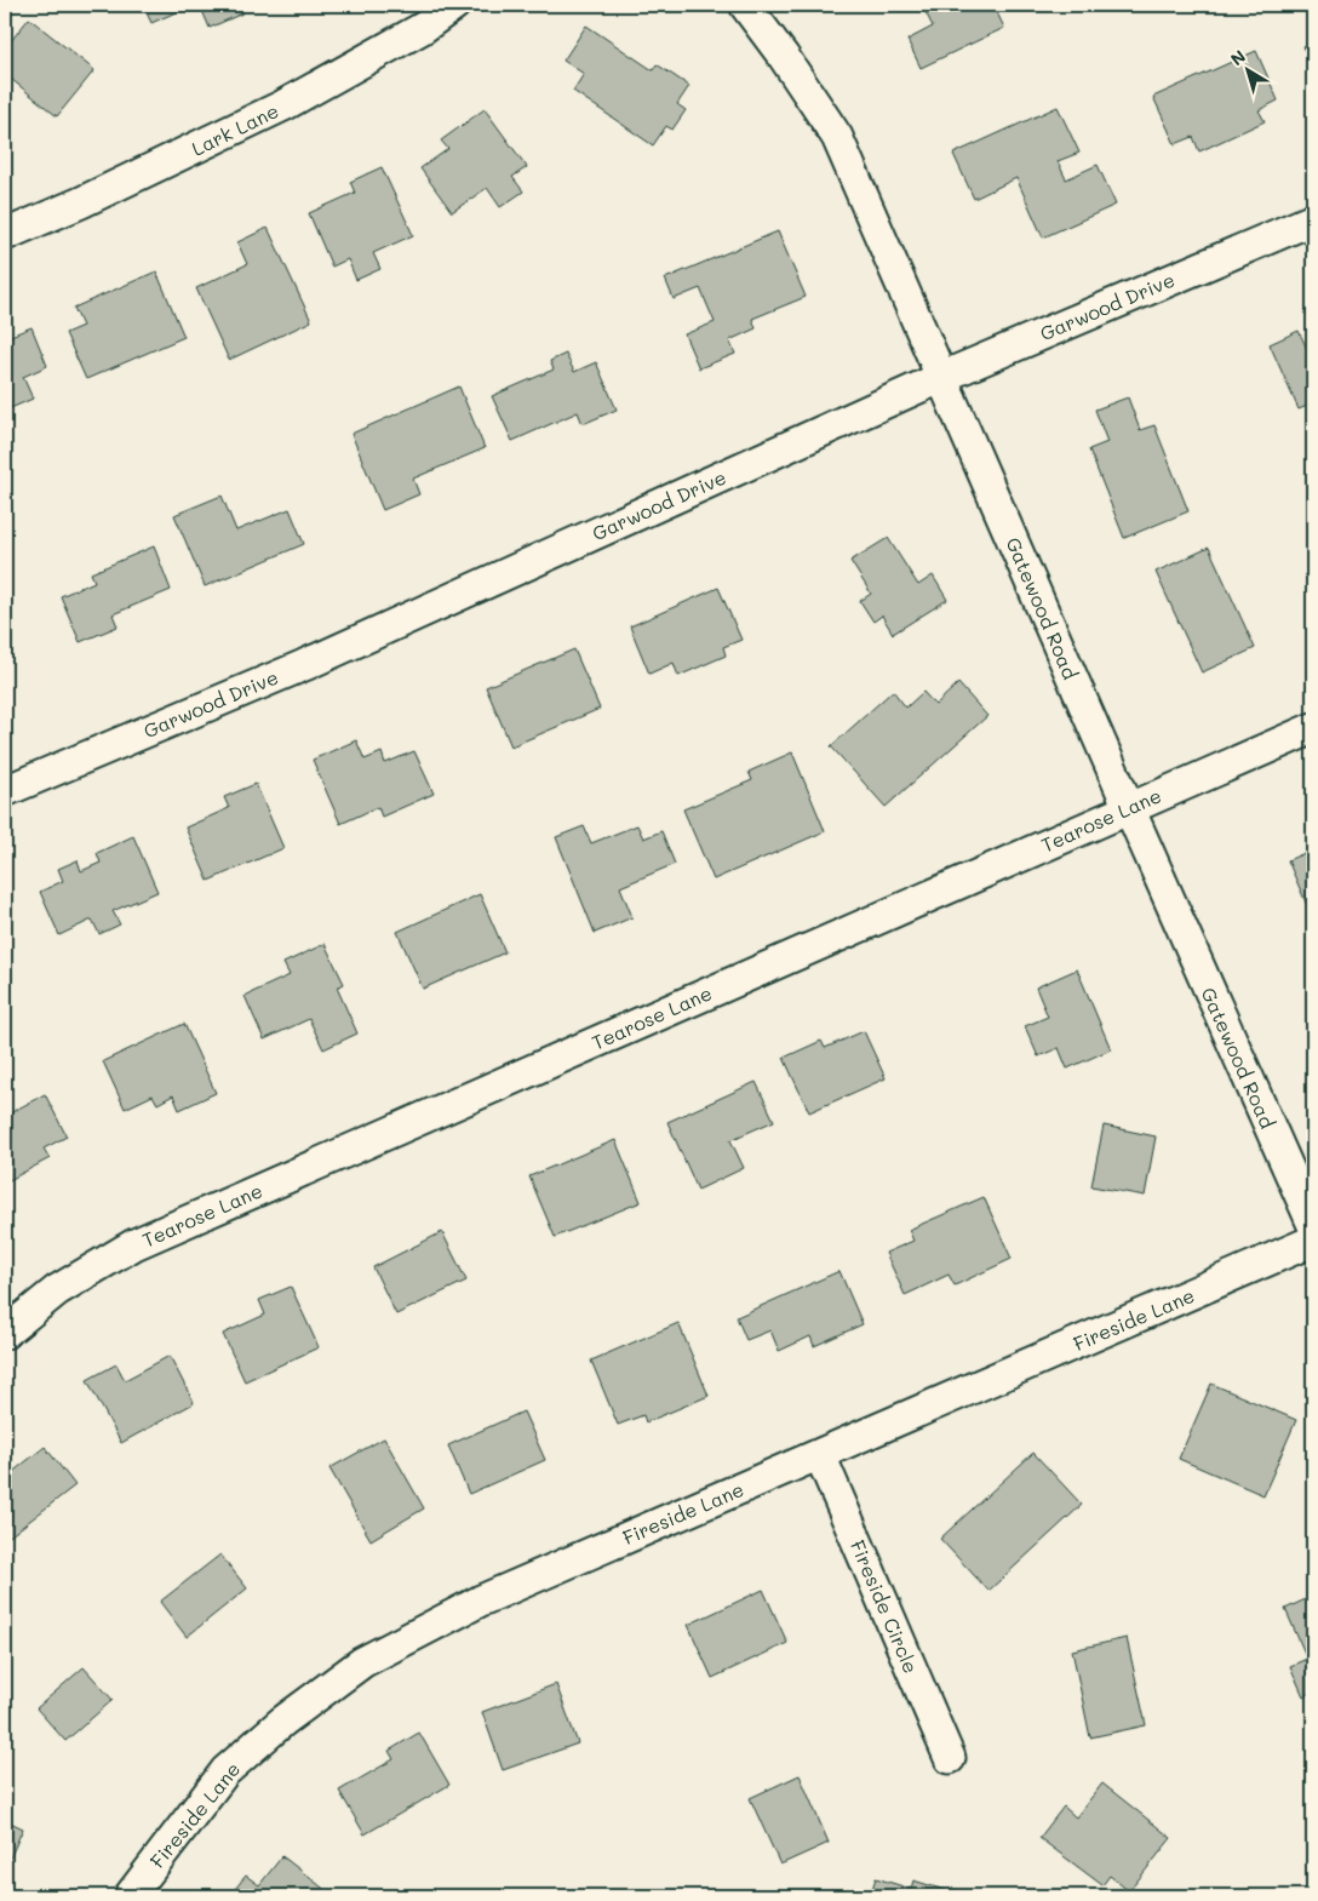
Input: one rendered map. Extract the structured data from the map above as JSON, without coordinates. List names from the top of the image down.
{
  "streets": {
    "street": [
      "Lark Lane",
      "Garwood Drive",
      "Gatewood Road",
      "Tearose Lane",
      "Fireside Lane",
      "Fireside Circle"
    ]
  },
  "crossings": [
    ["Garwood Drive", "Gatewood Road"],
    ["Gatewood Road", "Tearose Lane"],
    ["Fireside Lane", "Fireside Circle"]
  ],
  "north": "top left"
}
